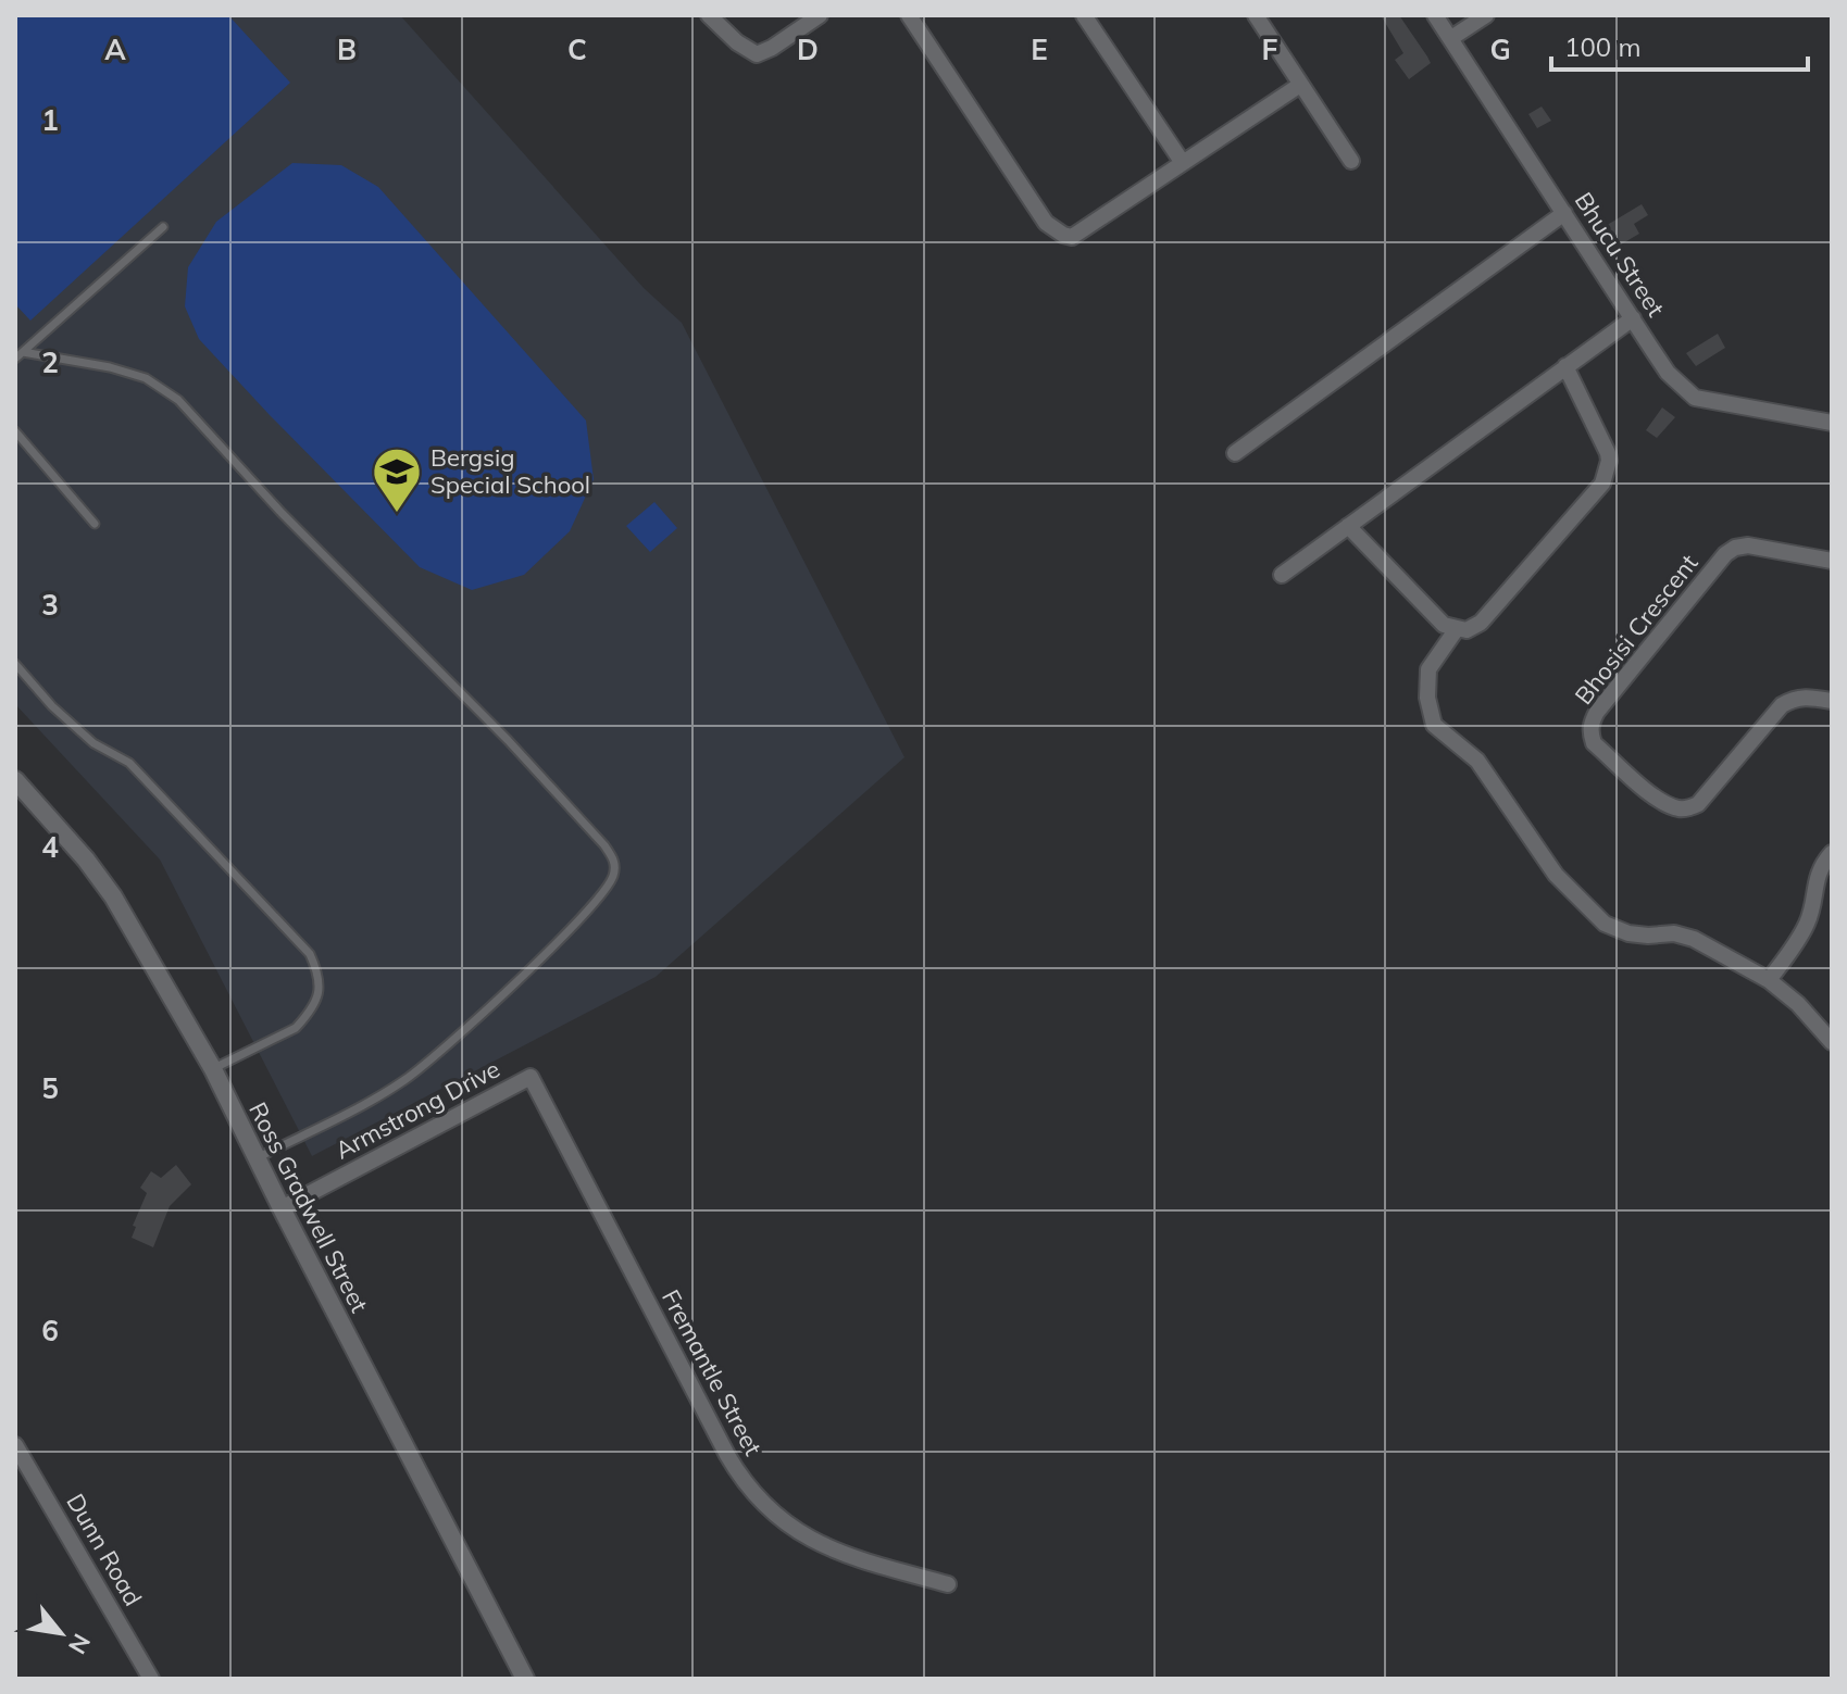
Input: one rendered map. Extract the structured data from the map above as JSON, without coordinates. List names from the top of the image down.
{
  "streets": {
    "street": [
      "Bhucu Street",
      "Bhosisi Crescent",
      "Armstrong Drive",
      "Ross Gradwell Street",
      "Fremantle Street",
      "Dunn Road"
    ]
  },
  "crossings": [
    ["Armstrong Drive", "Ross Gradwell Street"],
    ["Armstrong Drive", "Fremantle Street"]
  ],
  "places": {
    "school or university": ["Bergsig Special School"]
  },
  "scale_bar": "100 m",
  "north": "bottom right",
  "grid": {
    "columns": [
      "A",
      "B",
      "C",
      "D",
      "E",
      "F",
      "G"
    ],
    "rows": [
      "1",
      "2",
      "3",
      "4",
      "5",
      "6"
    ]
  }
}
